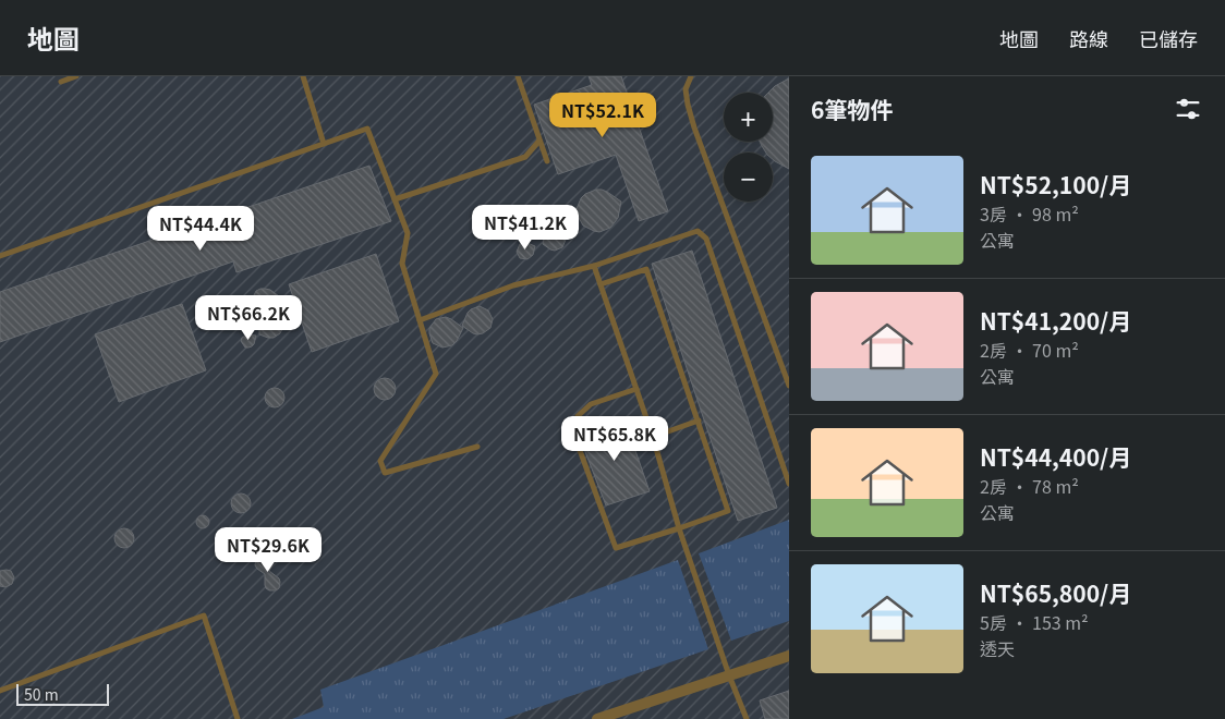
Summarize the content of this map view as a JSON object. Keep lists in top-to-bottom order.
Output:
{
  "scale_bar": "50 m",
  "page": {
    "header": "地圖",
    "nav": ["地圖", "路線", "已儲存"],
    "heading": "6筆物件",
    "map_buttons": ["+", "−"],
    "price": [
      "NT$52.1K",
      "NT$41.2K",
      "NT$44.4K",
      "NT$66.2K",
      "NT$65.8K",
      "NT$29.6K"
    ],
    "list": [
      {
        "name": "NT$52,100/月",
        "note": "3房 · 98 m² · 公寓"
      },
      {
        "name": "NT$41,200/月",
        "note": "2房 · 70 m² · 公寓"
      },
      {
        "name": "NT$44,400/月",
        "note": "2房 · 78 m² · 公寓"
      },
      {
        "name": "NT$65,800/月",
        "note": "5房 · 153 m² · 透天"
      }
    ],
    "scale": "50 m"
  }
}
